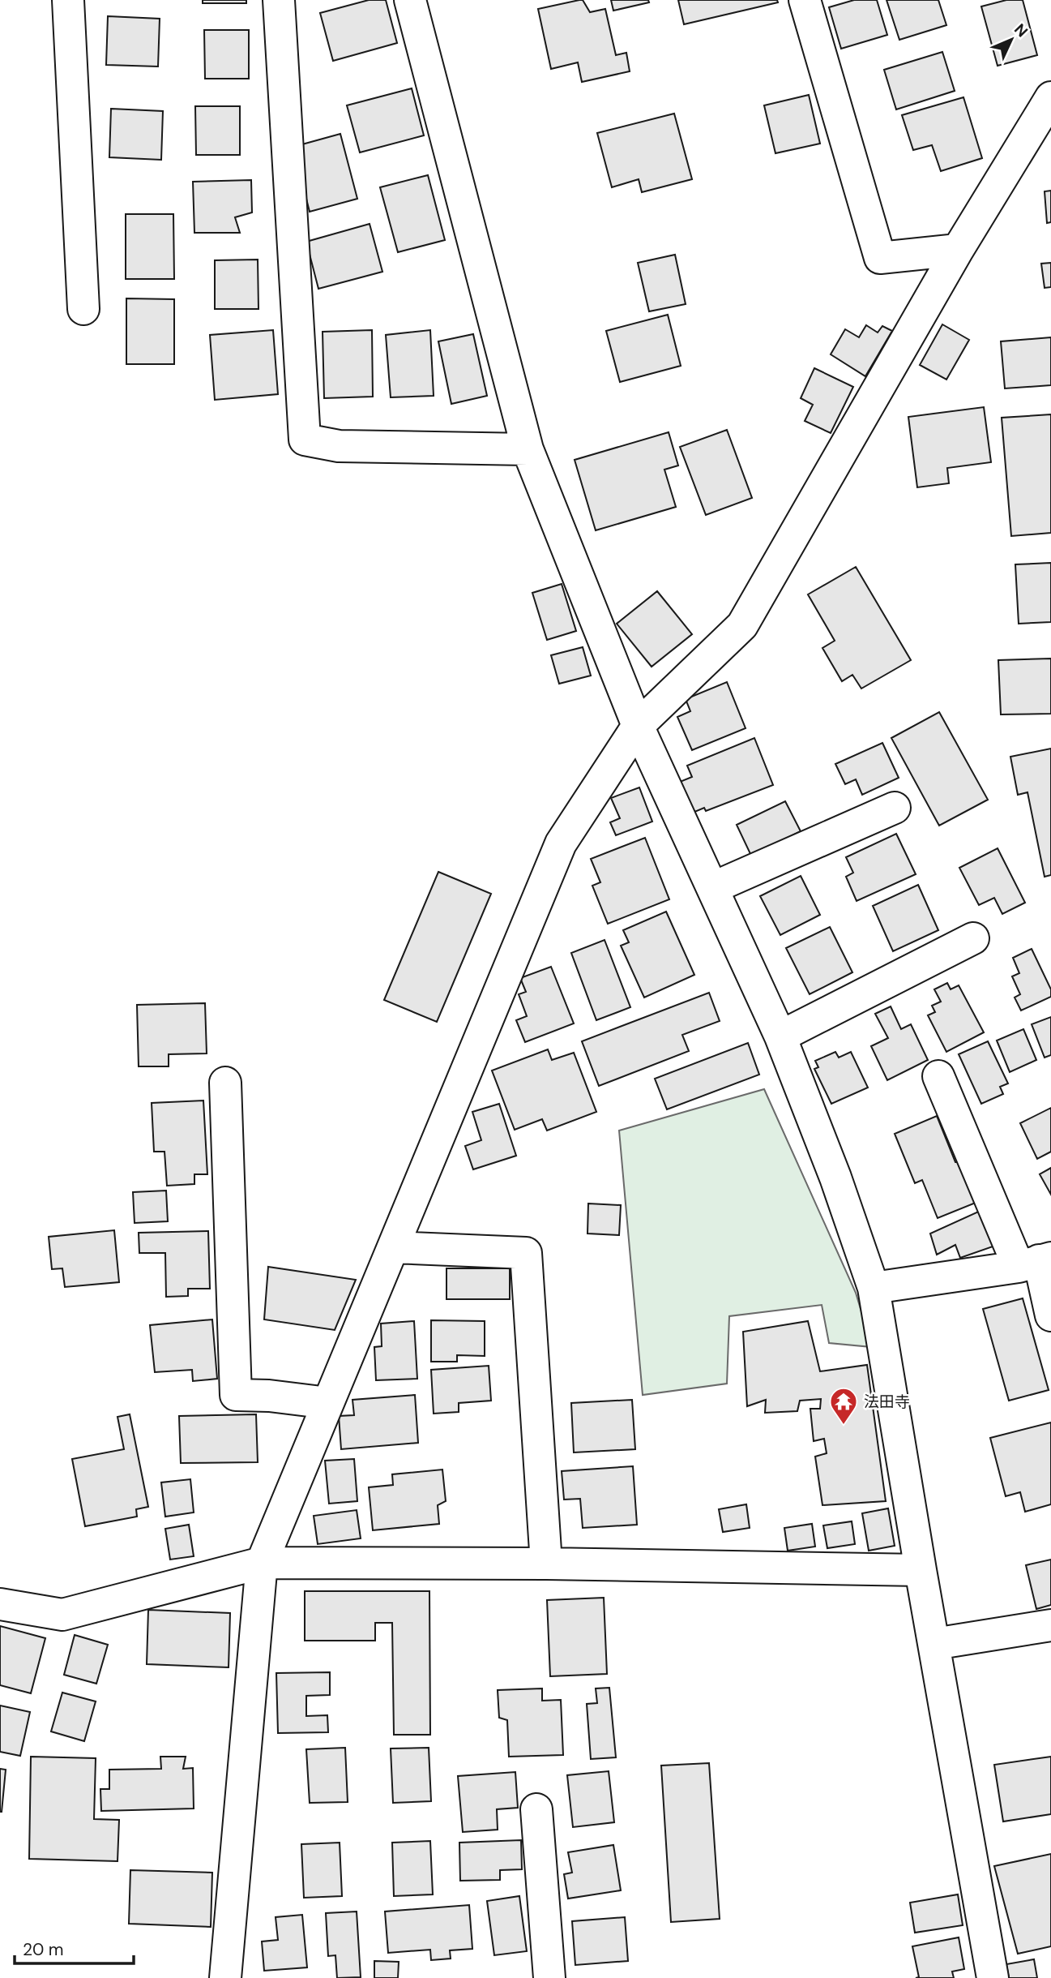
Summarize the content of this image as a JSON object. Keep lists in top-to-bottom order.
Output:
{
  "places": {
    "temple": ["法田寺"]
  },
  "scale_bar": "20 m",
  "north": "top right"
}
